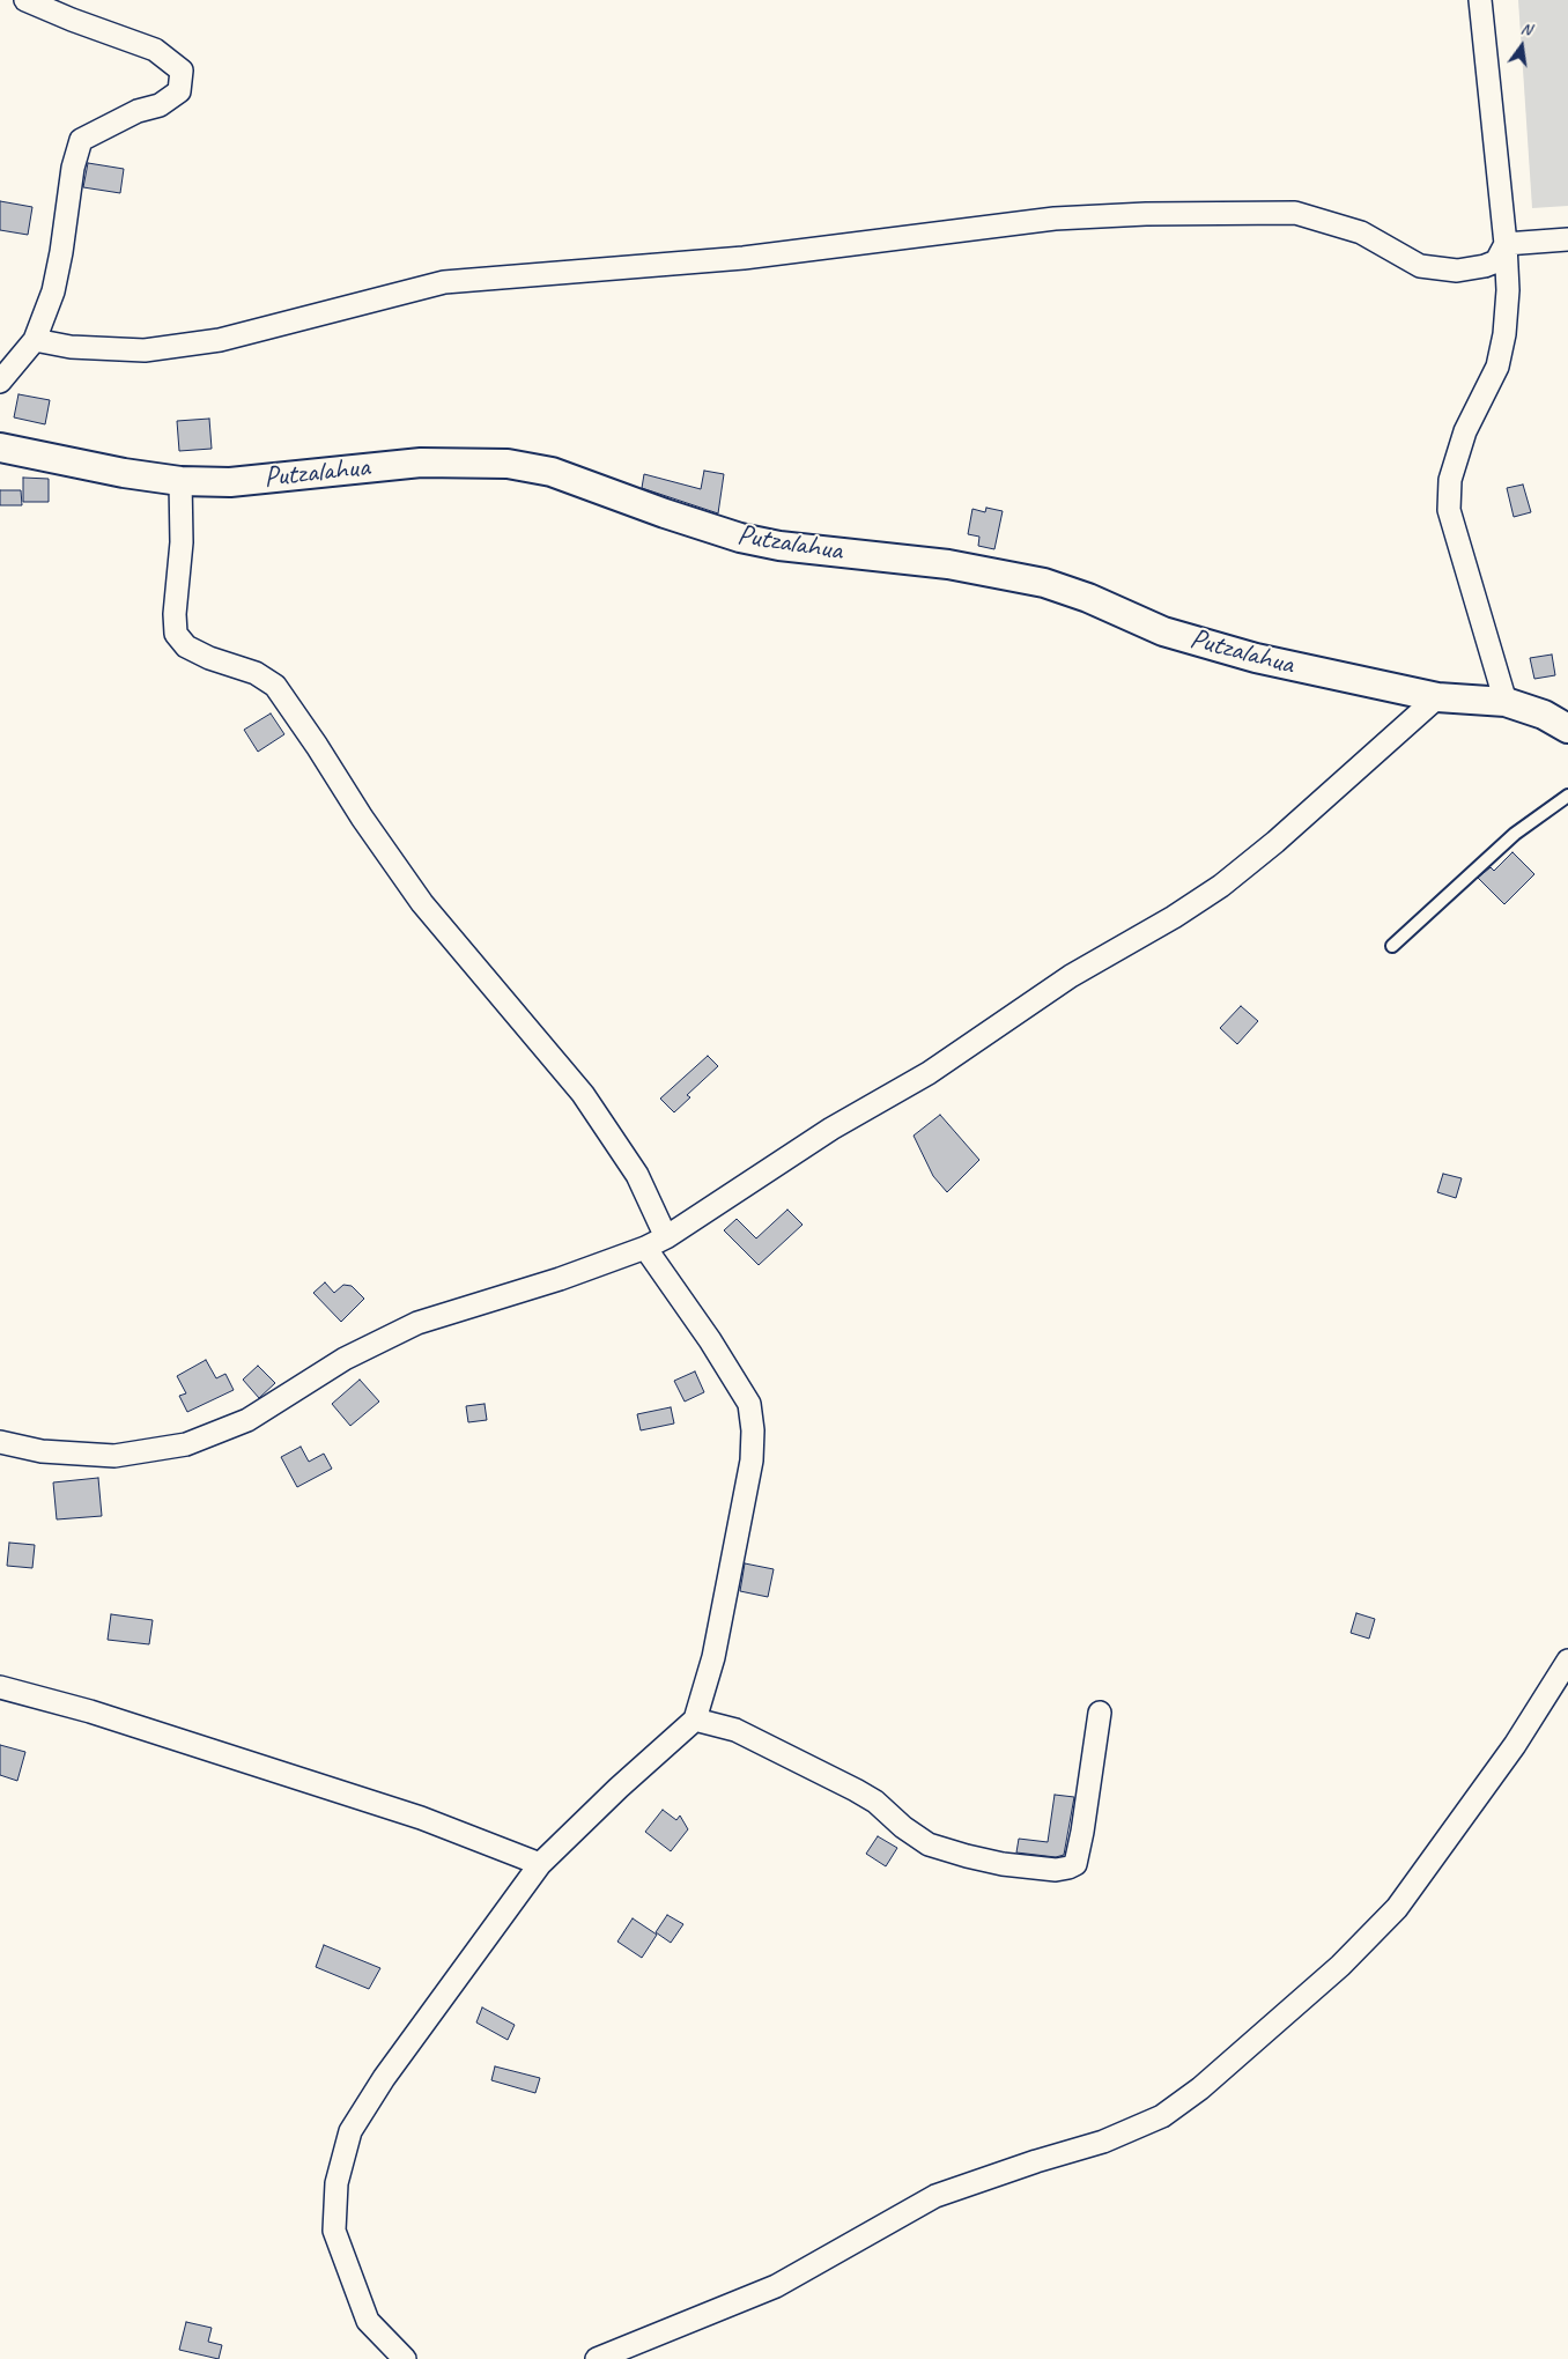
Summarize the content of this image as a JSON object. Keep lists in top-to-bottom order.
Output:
{
  "streets": {
    "street": ["Putzalahua"]
  },
  "north": "top"
}
